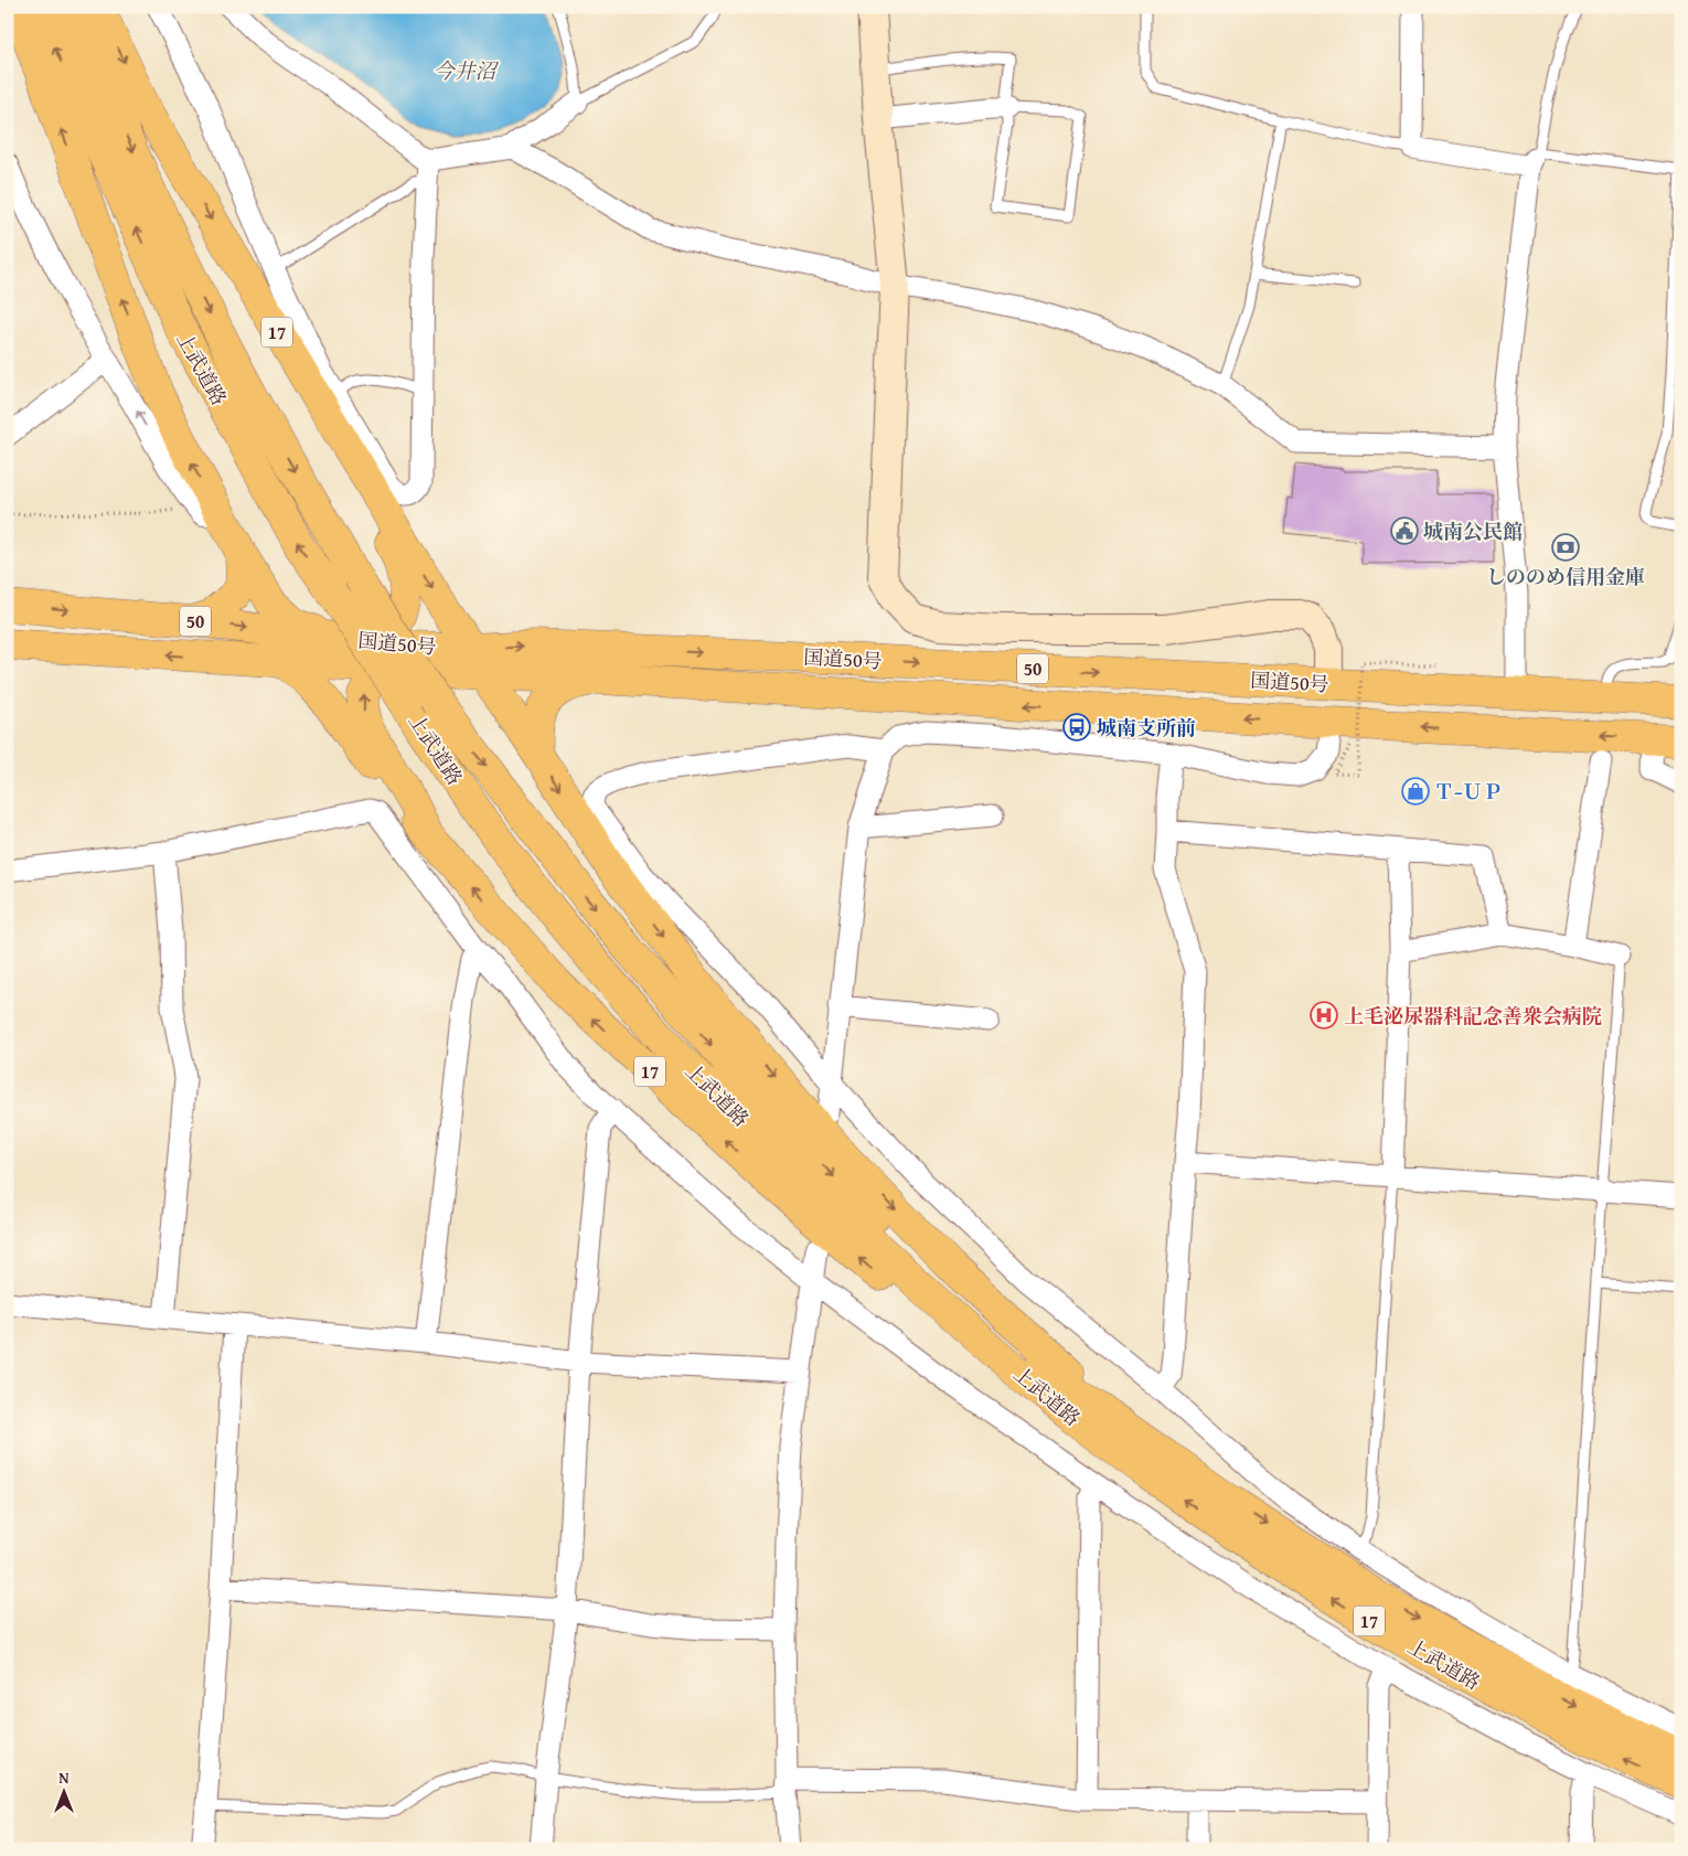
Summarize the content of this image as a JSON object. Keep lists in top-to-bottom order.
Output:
{
  "streets": {
    "highway": [
      "17",
      "上武道路",
      "50",
      "国道50号"
    ]
  },
  "crossings": [
    ["17", "上武道路"],
    ["17", "国道50号"]
  ],
  "water": ["今井沼"],
  "places": {
    "public building": ["城南公民館"],
    "bank": ["しののめ信用金庫"],
    "bus stop": ["城南支所前"],
    "shop": ["Ｔ−ＵＰ"],
    "hospital": ["上毛泌尿器科記念善衆会病院"]
  },
  "north": "top"
}
